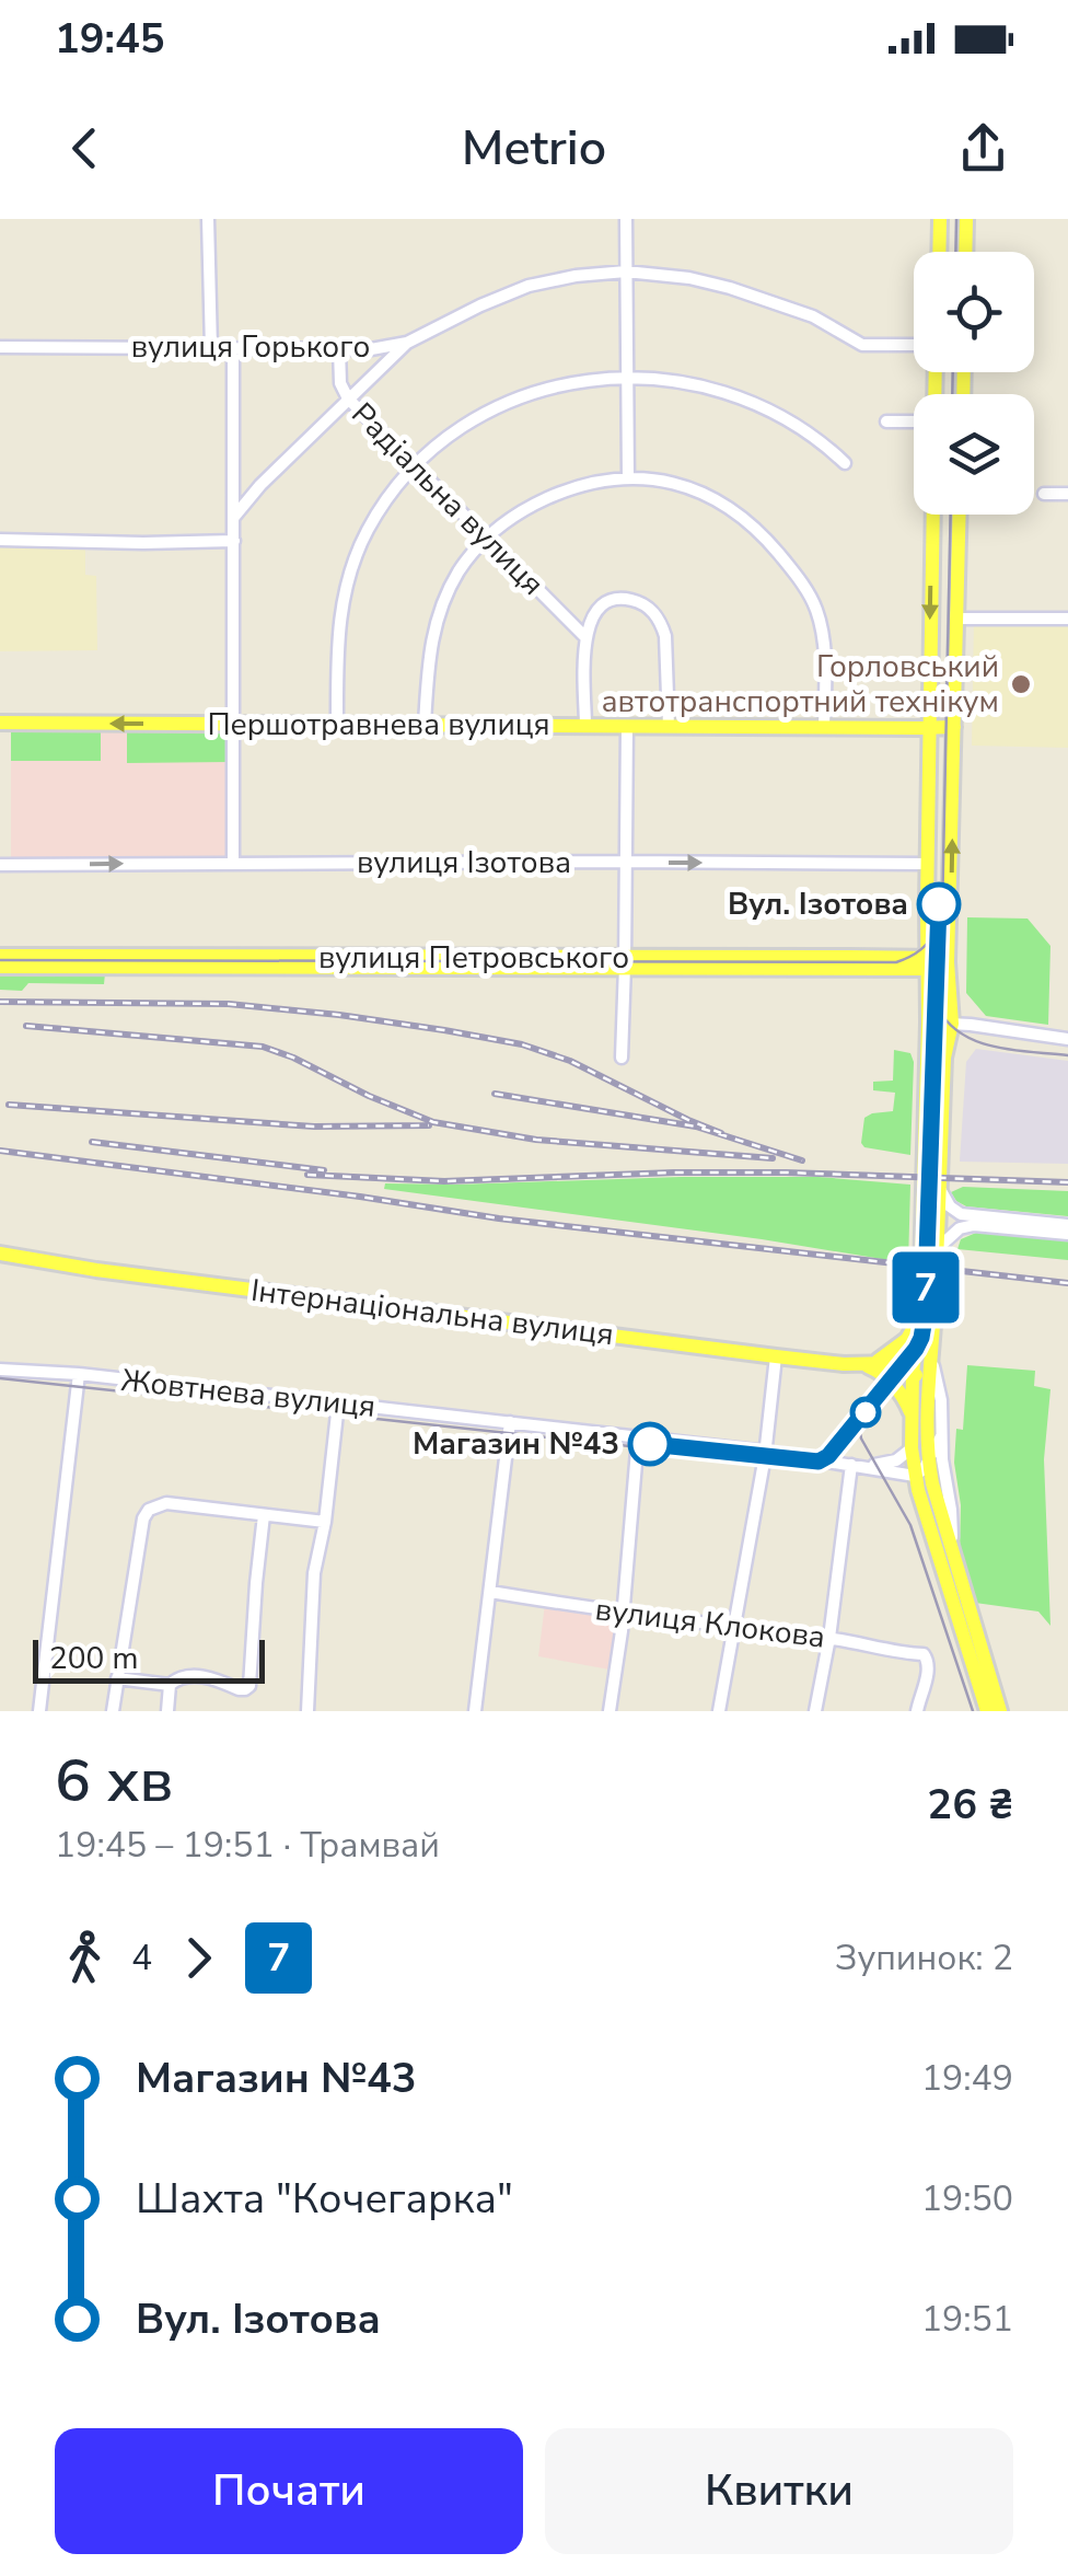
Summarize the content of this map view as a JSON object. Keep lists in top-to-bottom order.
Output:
{
  "streets": {
    "main road": ["Першотравнева вулиця", "вулиця Петровського", "Інтернаціональна вулиця"],
    "street": [
      "вулиця Горького",
      "Радіальна вулиця",
      "вулиця Ізотова",
      "Жовтнева вулиця",
      "вулиця Клокова"
    ]
  },
  "crossings": [
    ["вулиця Горького", "Радіальна вулиця"]
  ],
  "one_way": ["вулиця Ізотова"],
  "places": ["Горловський автотранспортний технікум", "Вул. Ізотова", "Магазин №43"],
  "lines": ["tram line 7"],
  "scale_bar": "200 m",
  "page": {
    "status": "19:45",
    "header": "Metrio",
    "on_map": "7",
    "scale": "200 m",
    "heading": ["6 хв", "19:45 – 19:51 · Трамвай", "26 ₴"],
    "legs": ["4", "7", "Зупинок: 2"],
    "list": [
      {
        "name": "Магазин №43",
        "value": "19:49"
      },
      {
        "name": "Шахта \"Кочегарка\"",
        "value": "19:50"
      },
      {
        "name": "Вул. Ізотова",
        "value": "19:51"
      }
    ],
    "buttons": ["Почати", "Квитки"]
  }
}
